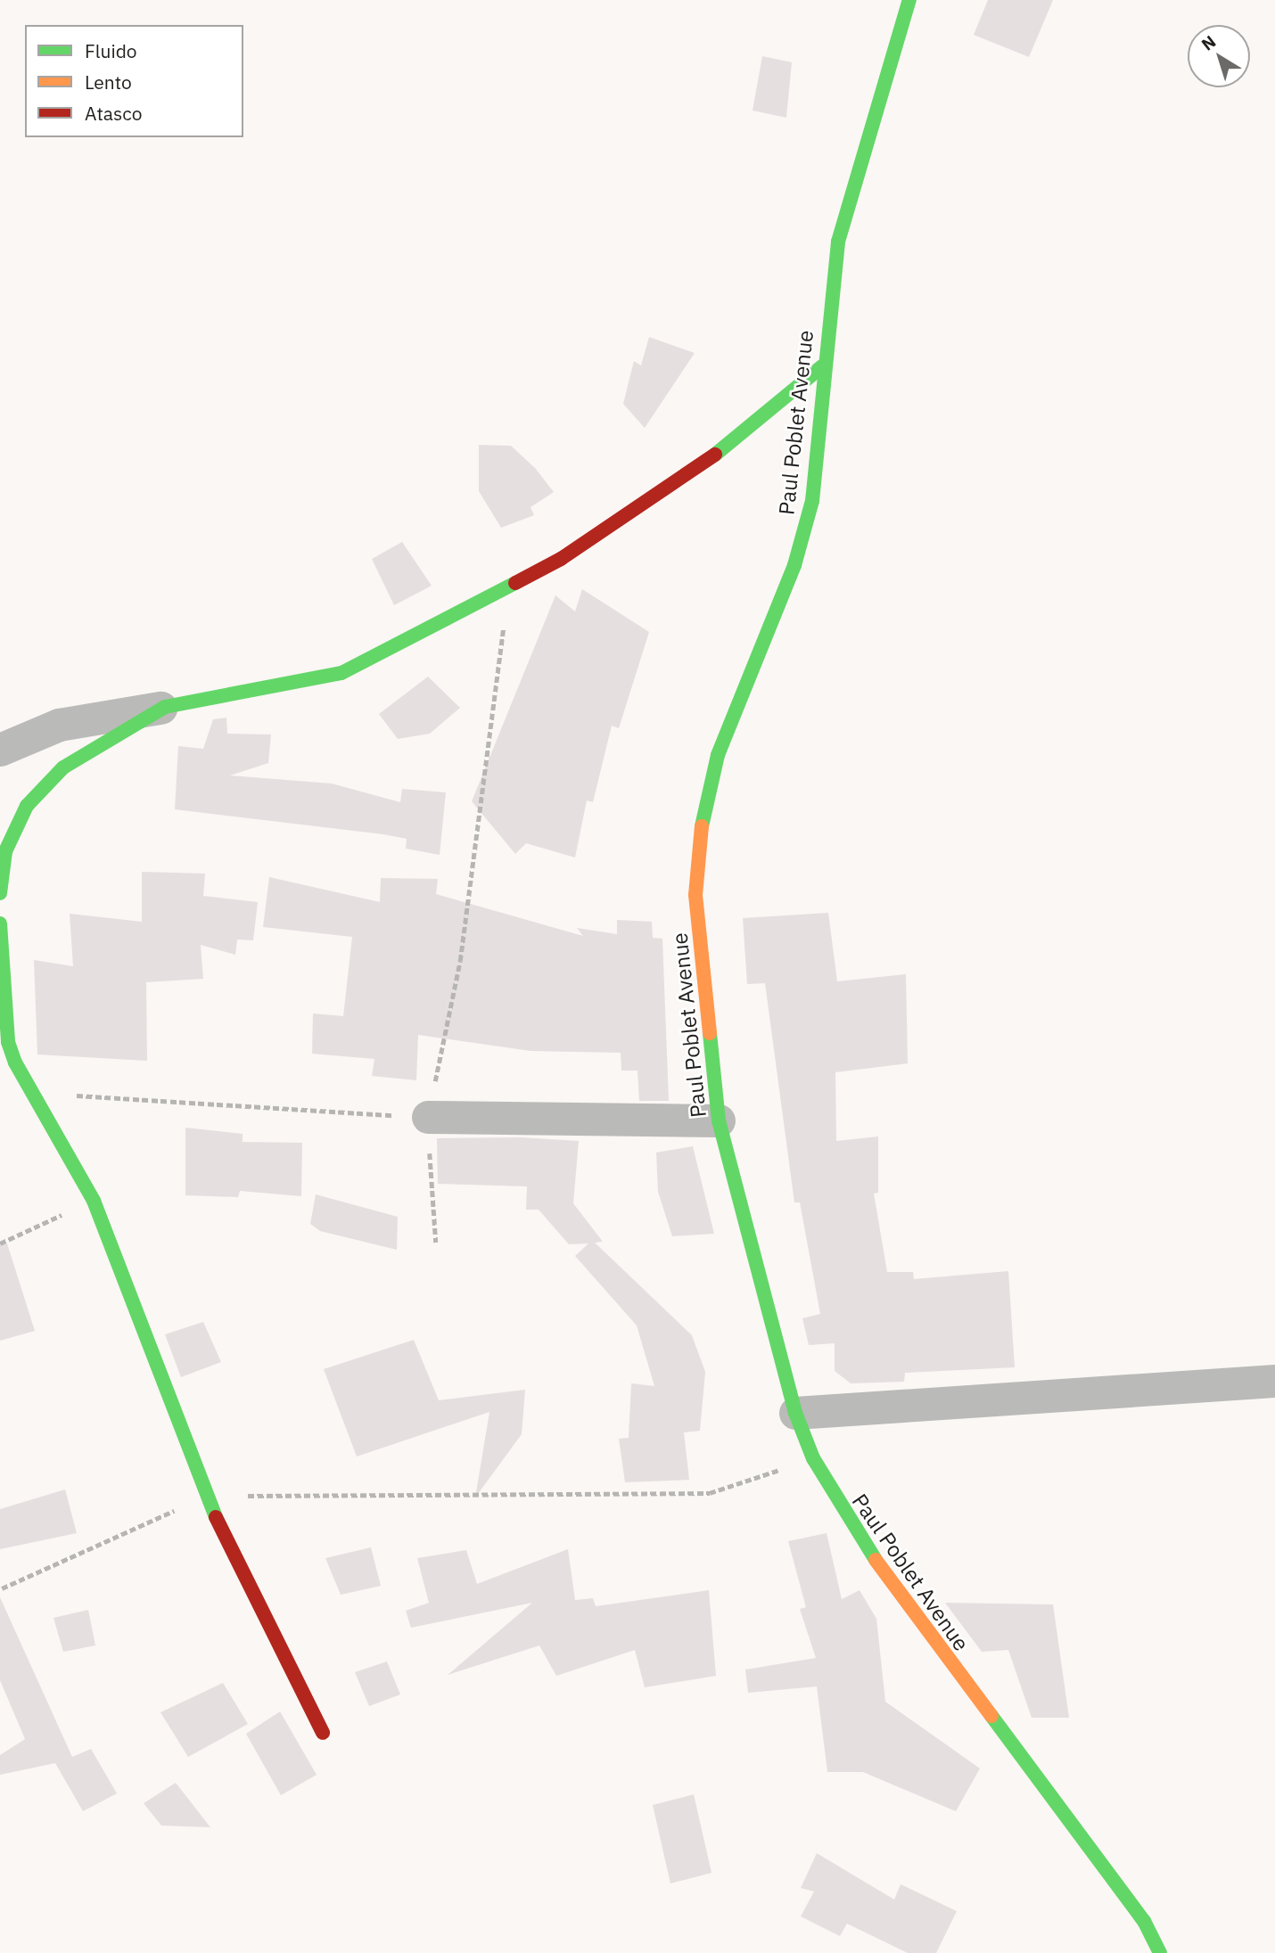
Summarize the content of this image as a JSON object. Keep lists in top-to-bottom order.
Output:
{
  "streets": {
    "main road": ["Paul Poblet Avenue"]
  },
  "legend": ["Fluido", "Lento", "Atasco"],
  "north": "top left"
}
